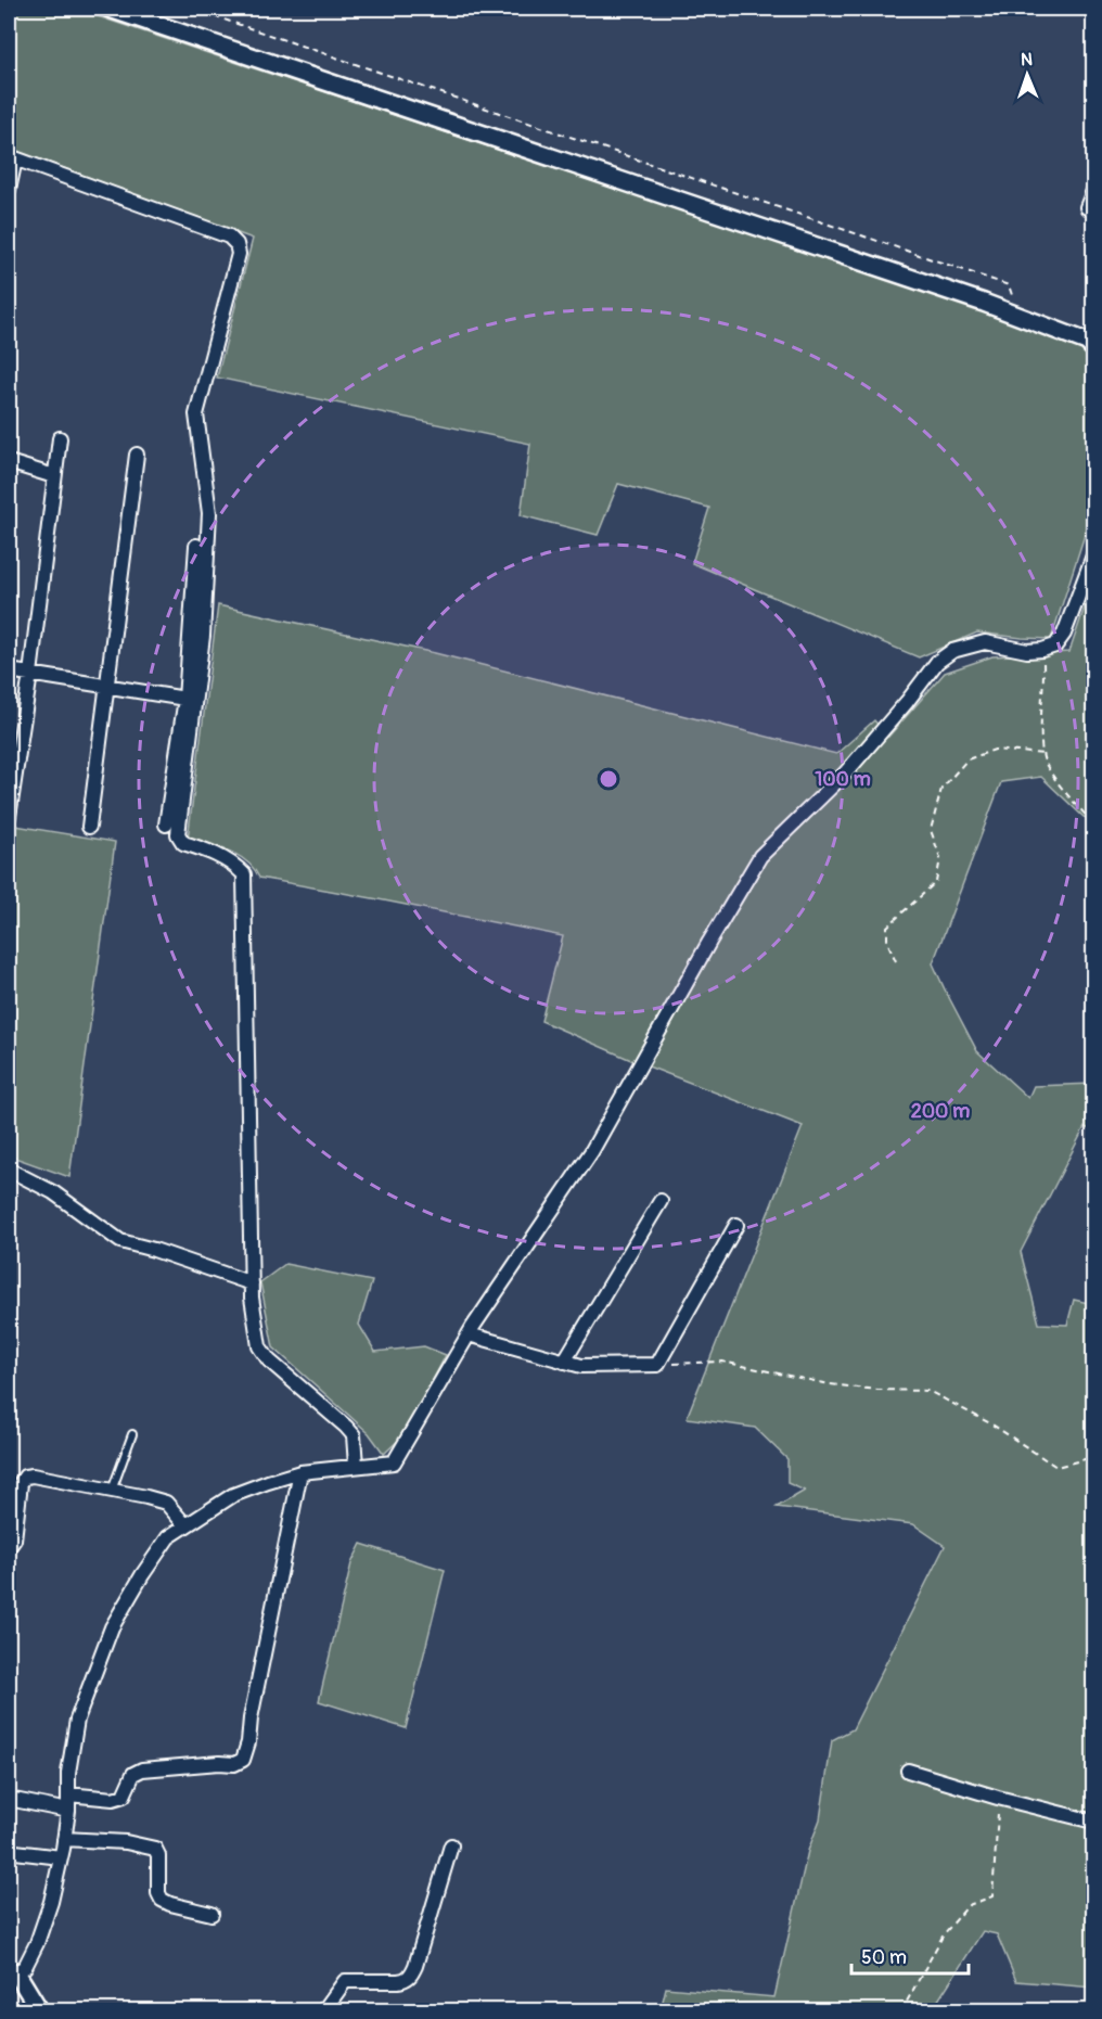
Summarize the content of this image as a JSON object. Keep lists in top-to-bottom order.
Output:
{
  "scale_bar": "50 m",
  "north": "top",
  "rings": ["100 m", "200 m"]
}
